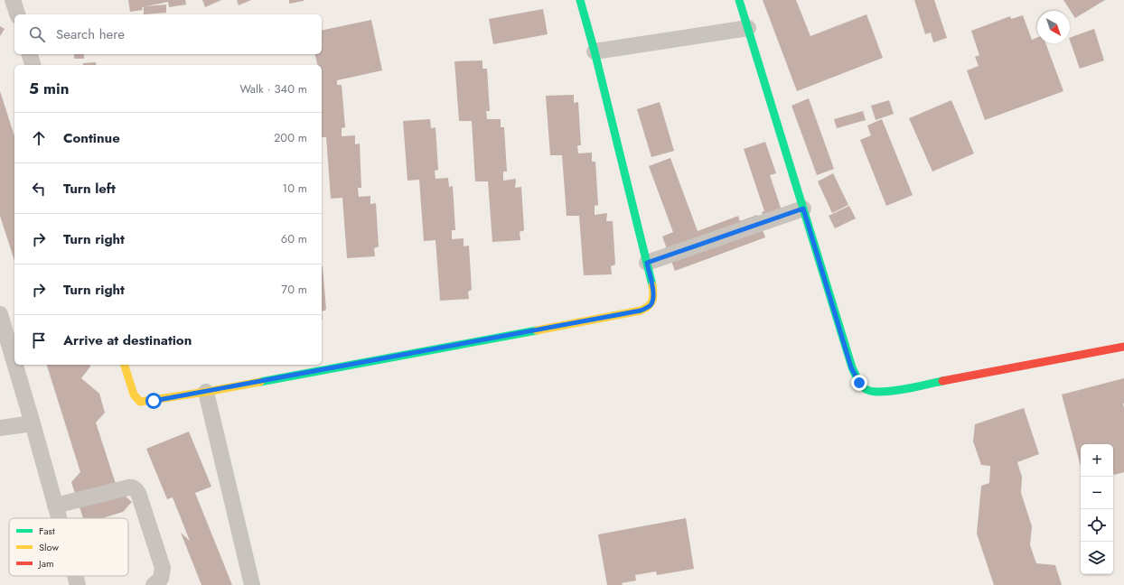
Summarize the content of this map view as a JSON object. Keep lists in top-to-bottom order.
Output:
{
  "legend": ["Fast", "Slow", "Jam"],
  "north": "bottom right",
  "page": {
    "search": "Search here",
    "heading": ["5 min", "Walk · 340 m"],
    "list": [
      ["Continue", "200 m"],
      ["Turn left", "10 m"],
      ["Turn right", "60 m"],
      ["Turn right", "70 m"],
      "Arrive at destination"
    ],
    "map_buttons": ["+", "−"]
  }
}
